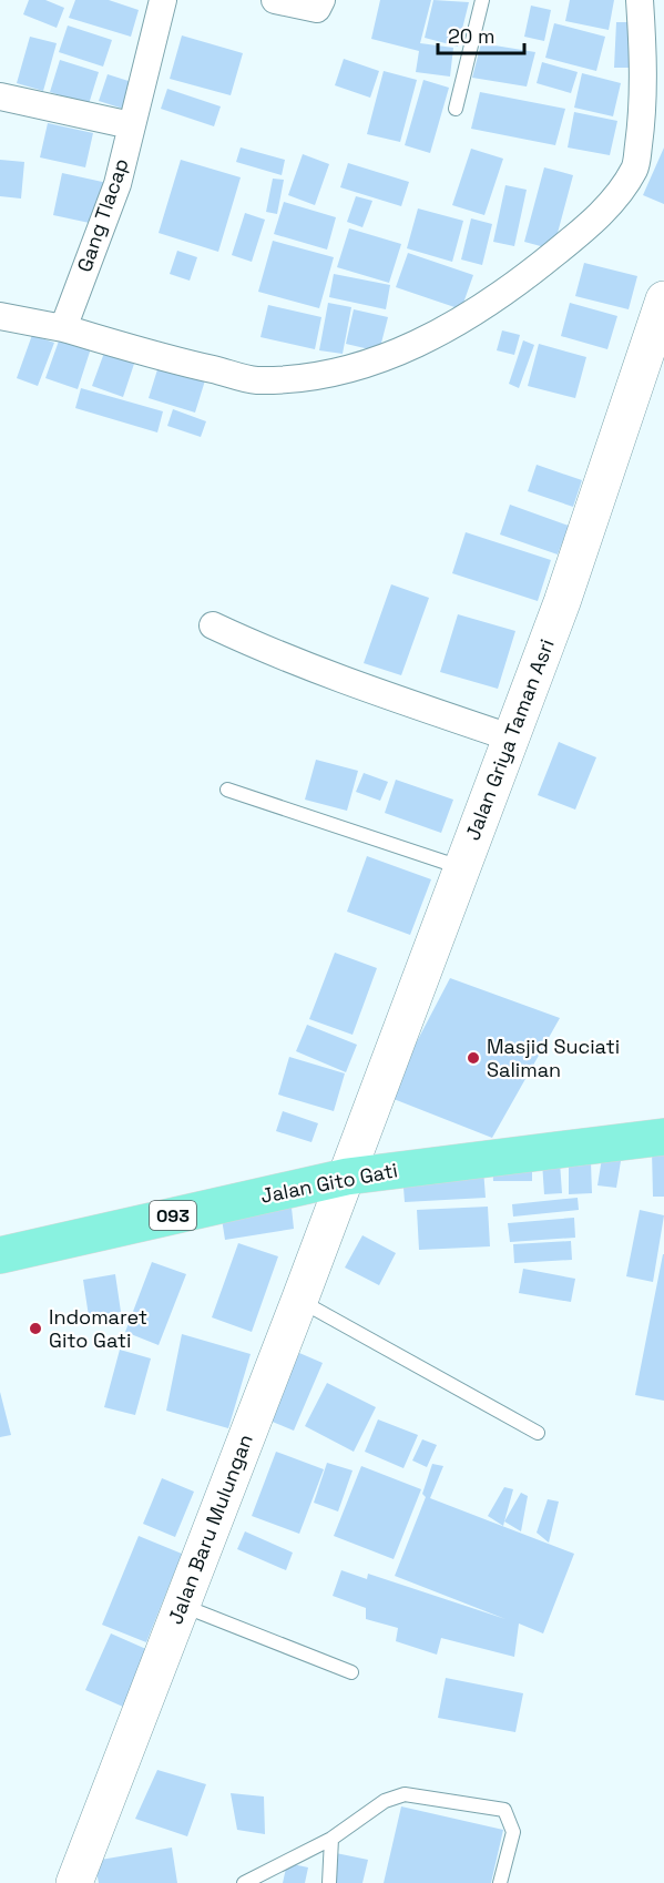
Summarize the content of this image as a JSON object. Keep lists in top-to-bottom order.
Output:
{
  "streets": {
    "main road": ["Jalan Gito Gati", "093"],
    "street": ["Gang Tlacap", "Jalan Griya Taman Asri", "Jalan Baru Mulungan"]
  },
  "crossings": [
    ["Jalan Griya Taman Asri", "Jalan Gito Gati"],
    ["Jalan Griya Taman Asri", "Jalan Baru Mulungan"],
    ["Jalan Gito Gati", "Jalan Baru Mulungan"]
  ],
  "places": ["Masjid Suciati Saliman", "Indomaret Gito Gati"],
  "scale_bar": "20 m"
}
